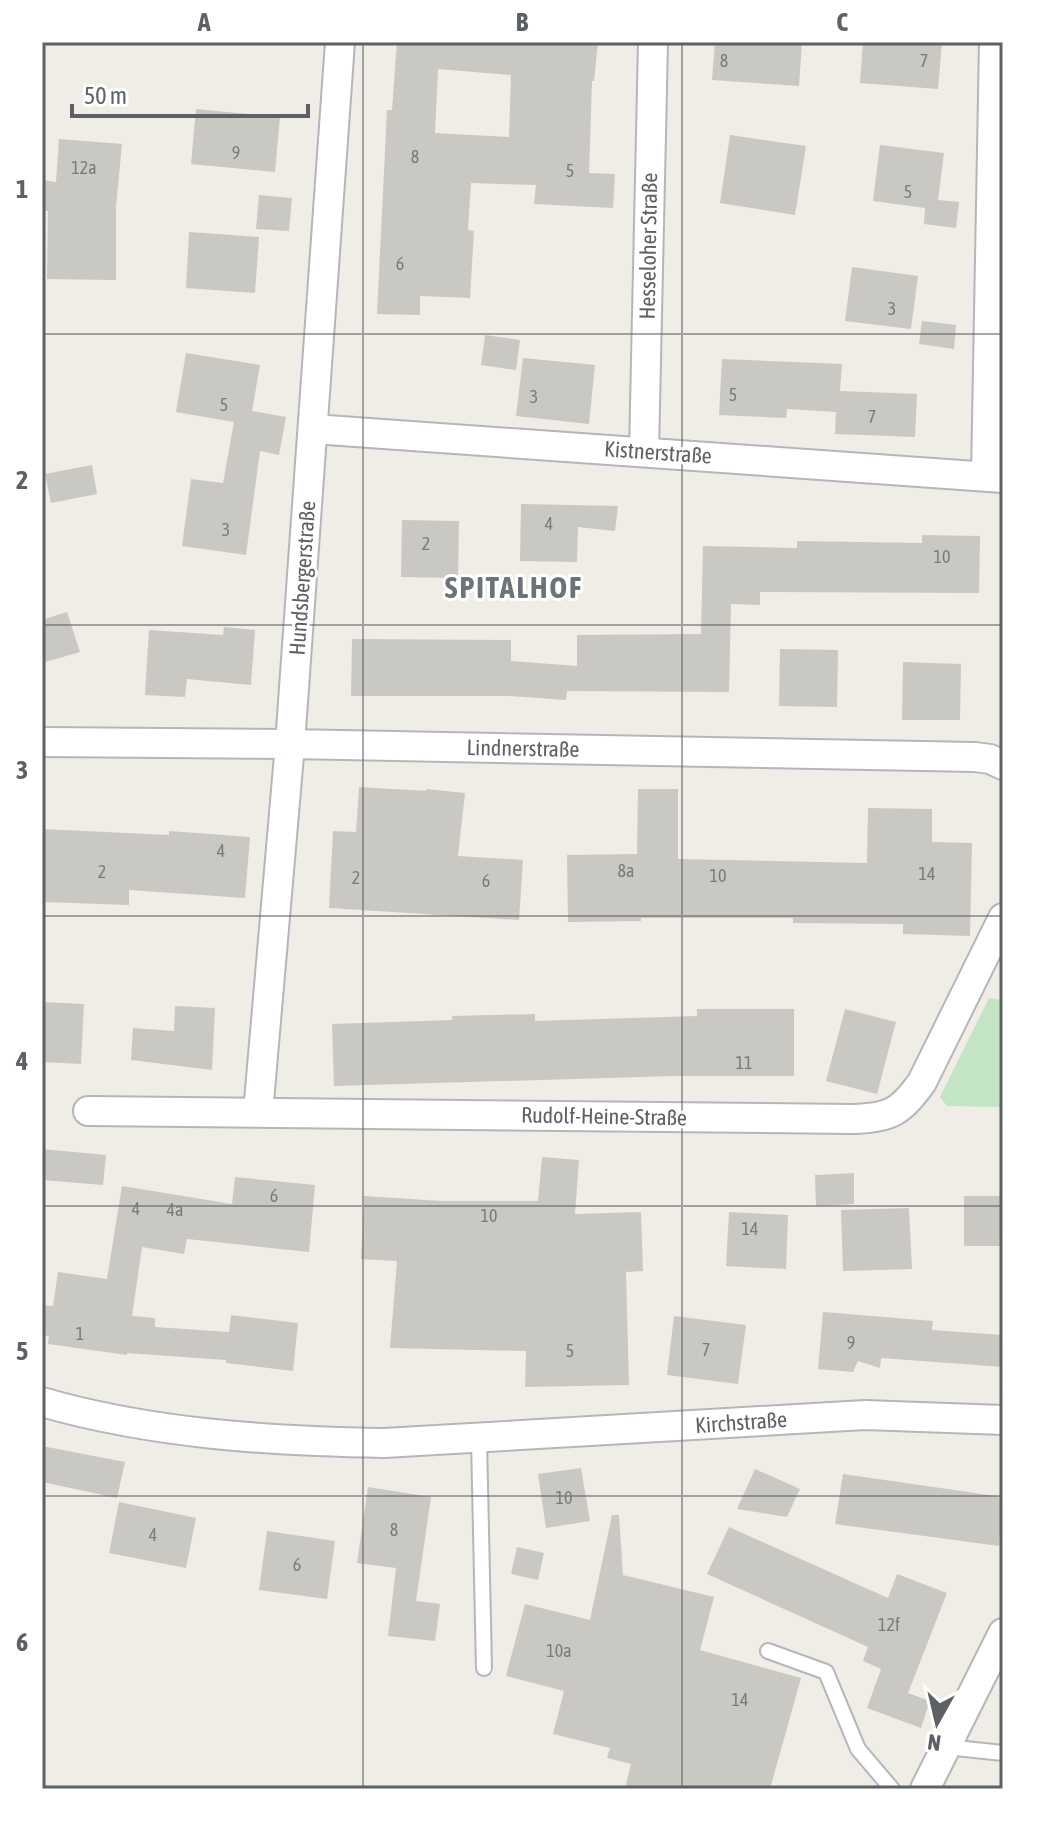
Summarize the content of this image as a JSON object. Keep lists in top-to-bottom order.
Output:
{
  "streets": {
    "street": [
      "Hesseloher Straße",
      "Kistnerstraße",
      "Hundsbergerstraße",
      "Lindnerstraße",
      "Rudolf-Heine-Straße",
      "Kirchstraße"
    ]
  },
  "crossings": [
    ["Hesseloher Straße", "Kistnerstraße"],
    ["Kistnerstraße", "Hundsbergerstraße"],
    ["Hundsbergerstraße", "Lindnerstraße"],
    ["Hundsbergerstraße", "Rudolf-Heine-Straße"]
  ],
  "districts": ["SPITALHOF"],
  "house_numbers": [
    "8",
    "7",
    "9",
    "8",
    "12a",
    "5",
    "5",
    "6",
    "3",
    "5",
    "3",
    "5",
    "7",
    "4",
    "3",
    "2",
    "10",
    "4",
    "8a",
    "2",
    "14",
    "10",
    "2",
    "6",
    "11",
    "6",
    "4",
    "4a",
    "10",
    "14",
    "1",
    "9",
    "7",
    "5",
    "10",
    "8",
    "4",
    "6",
    "12f",
    "10a",
    "14"
  ],
  "scale_bar": "50 m",
  "north": "bottom",
  "grid": {
    "columns": ["A", "B", "C"],
    "rows": [
      "1",
      "2",
      "3",
      "4",
      "5",
      "6"
    ]
  }
}
